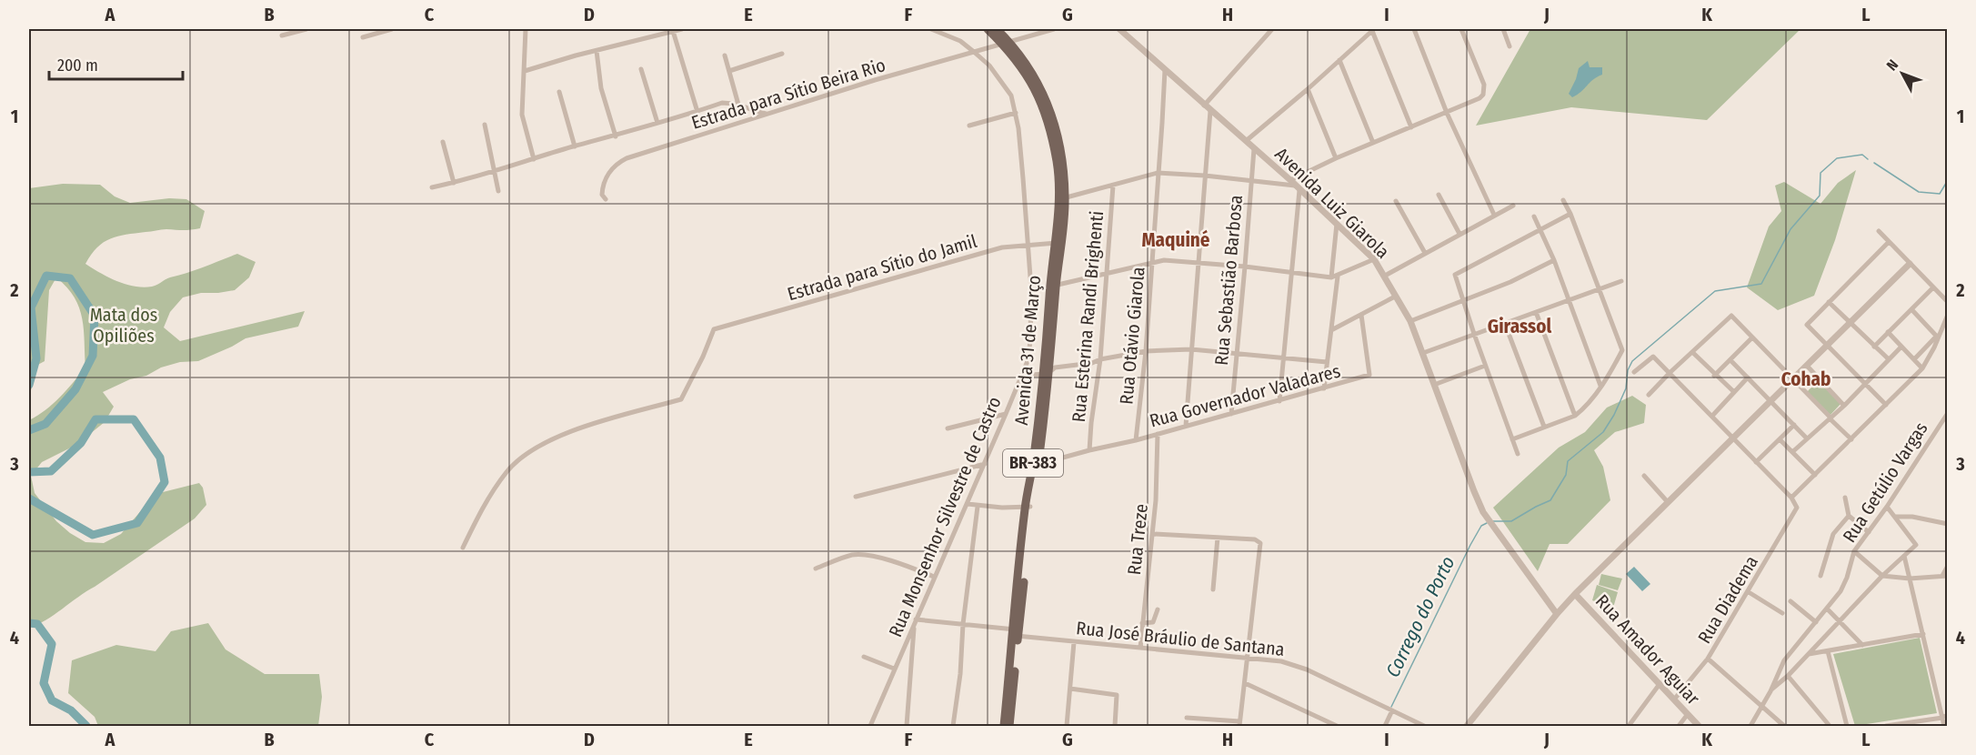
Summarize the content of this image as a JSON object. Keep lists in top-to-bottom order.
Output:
{
  "streets": {
    "main road": ["Avenida 31 de Março", "BR-383"],
    "street": [
      "Estrada para Sítio Beira Rio",
      "Avenida Luiz Giarola",
      "Estrada para Sítio do Jamil",
      "Rua Sebastião Barbosa",
      "Rua Esterina Randi Brighenti",
      "Rua Otávio Giarola",
      "Rua Governador Valadares",
      "Rua Getúlio Vargas",
      "Rua Monsenhor Silvestre de Castro",
      "Rua Treze",
      "Rua Diadema",
      "Rua José Bráulio de Santana",
      "Rua Amador Aguiar"
    ]
  },
  "crossings": [
    ["Estrada para Sítio Beira Rio", "Avenida 31 de Março"],
    ["Estrada para Sítio Beira Rio", "Rua Monsenhor Silvestre de Castro"],
    ["Avenida Luiz Giarola", "Rua Sebastião Barbosa"],
    ["Avenida Luiz Giarola", "Rua Otávio Giarola"],
    ["Estrada para Sítio do Jamil", "Avenida 31 de Março"],
    ["Estrada para Sítio do Jamil", "Rua Monsenhor Silvestre de Castro"],
    ["Rua Sebastião Barbosa", "Rua Governador Valadares"],
    ["Rua Esterina Randi Brighenti", "Rua Governador Valadares"],
    ["Rua Otávio Giarola", "Rua Governador Valadares"],
    ["Avenida 31 de Março", "Rua Governador Valadares"],
    ["Avenida 31 de Março", "Rua José Bráulio de Santana"],
    ["Rua Governador Valadares", "Rua Treze"],
    ["Rua Monsenhor Silvestre de Castro", "Rua José Bráulio de Santana"],
    ["Rua Treze", "Rua José Bráulio de Santana"],
    ["Rua Diadema", "Rua Amador Aguiar"]
  ],
  "districts": ["Maquiné", "Girassol", "Cohab"],
  "water": ["Corrego do Porto"],
  "parks": ["Mata dos Opiliões"],
  "scale_bar": "200 m",
  "north": "top left",
  "grid": {
    "columns": [
      "A",
      "B",
      "C",
      "D",
      "E",
      "F",
      "G",
      "H",
      "I",
      "J",
      "K",
      "L"
    ],
    "rows": [
      "1",
      "2",
      "3",
      "4"
    ]
  }
}
